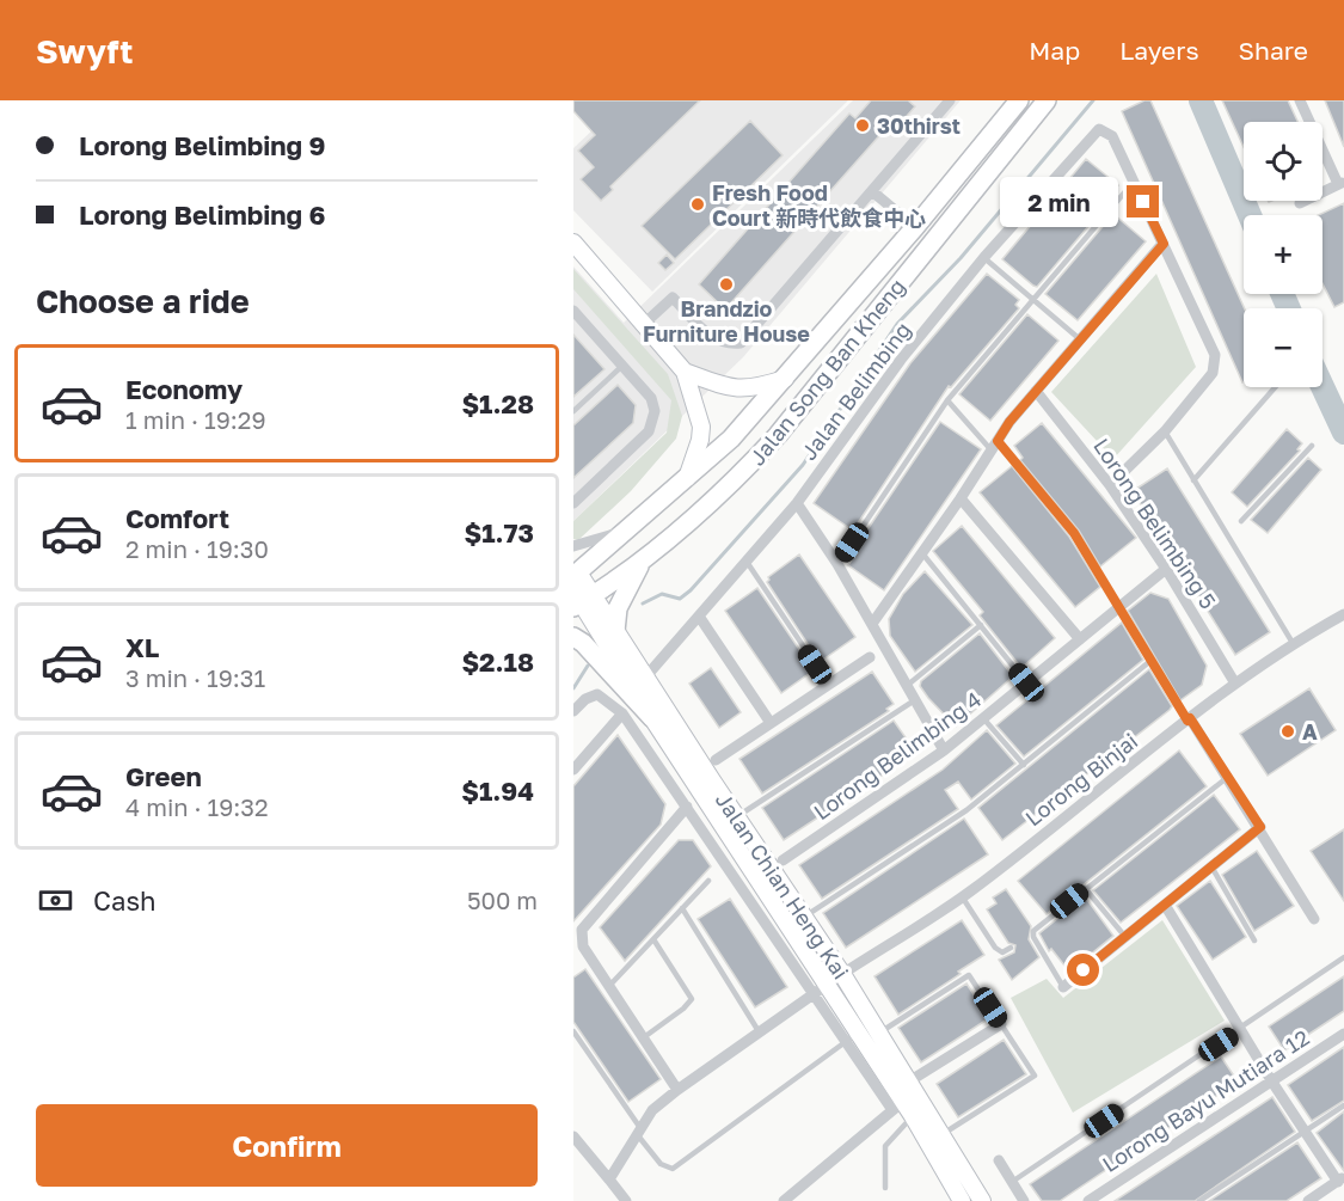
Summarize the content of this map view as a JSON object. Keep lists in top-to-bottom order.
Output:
{
  "streets": {
    "main road": ["Jalan Song Ban Kheng", "Jalan Chian Heng Kai"],
    "street": [
      "Jalan Belimbing",
      "Lorong Belimbing 5",
      "Lorong Belimbing 4",
      "Lorong Binjai",
      "Lorong Bayu Mutiara 12"
    ]
  },
  "crossings": [
    ["Jalan Song Ban Kheng", "Jalan Chian Heng Kai"],
    ["Jalan Belimbing", "Jalan Chian Heng Kai"],
    ["Lorong Belimbing 5", "Lorong Belimbing 4"],
    ["Lorong Belimbing 5", "Lorong Binjai"],
    ["Lorong Binjai", "Jalan Chian Heng Kai"]
  ],
  "places": [
    "30thirst",
    "Fresh Food Court 新時代飲食中心",
    "Brandzio Furniture House",
    "A"
  ],
  "page": {
    "header": "Swyft",
    "nav": ["Map", "Layers", "Share"],
    "banner": ["Lorong Belimbing 9", "Lorong Belimbing 6"],
    "map_buttons": ["+", "−"],
    "bubble": "2 min",
    "heading": "Choose a ride",
    "list": [
      {
        "name": "Economy",
        "note": "1 min · 19:29",
        "value": "$1.28"
      },
      {
        "name": "Comfort",
        "note": "2 min · 19:30",
        "value": "$1.73"
      },
      {
        "name": "XL",
        "note": "3 min · 19:31",
        "value": "$2.18"
      },
      {
        "name": "Green",
        "note": "4 min · 19:32",
        "value": "$1.94"
      }
    ],
    "pay": ["Cash", "500 m"],
    "buttons": "Confirm"
  }
}
